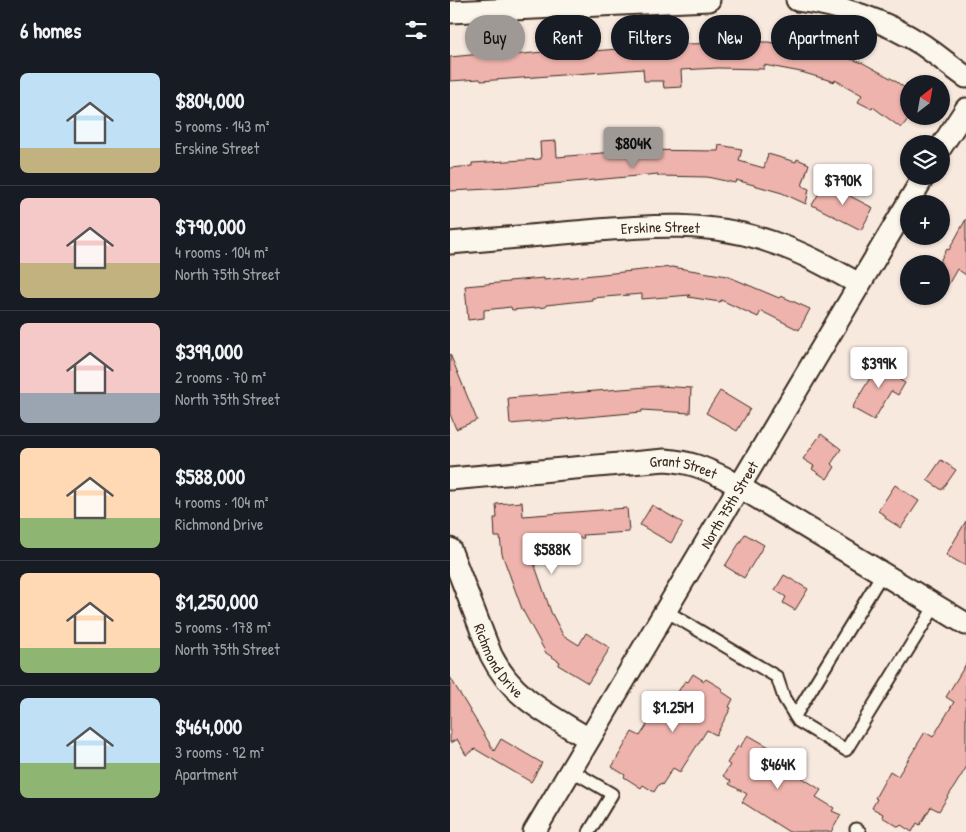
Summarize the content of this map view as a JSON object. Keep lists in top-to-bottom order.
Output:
{
  "streets": {
    "street": [
      "Erskine Street",
      "Grant Street",
      "North 75th Street",
      "Richmond Drive"
    ]
  },
  "crossings": [
    ["Erskine Street", "North 75th Street"],
    ["Grant Street", "North 75th Street"],
    ["North 75th Street", "Richmond Drive"]
  ],
  "north": "top right",
  "page": {
    "heading": "6 homes",
    "chip": [
      "Buy",
      "Rent",
      "Filters",
      "New",
      "Apartment"
    ],
    "list": [
      {
        "name": "$804,000",
        "note": "5 rooms · 143 m² · Erskine Street"
      },
      {
        "name": "$790,000",
        "note": "4 rooms · 104 m² · North 75th Street"
      },
      {
        "name": "$399,000",
        "note": "2 rooms · 70 m² · North 75th Street"
      },
      {
        "name": "$588,000",
        "note": "4 rooms · 104 m² · Richmond Drive"
      },
      {
        "name": "$1,250,000",
        "note": "5 rooms · 178 m² · North 75th Street"
      },
      {
        "name": "$464,000",
        "note": "3 rooms · 92 m² · Apartment"
      }
    ],
    "map_buttons": ["+", "−"],
    "price": [
      "$804K",
      "$790K",
      "$399K",
      "$588K",
      "$1.25M",
      "$464K"
    ]
  }
}
